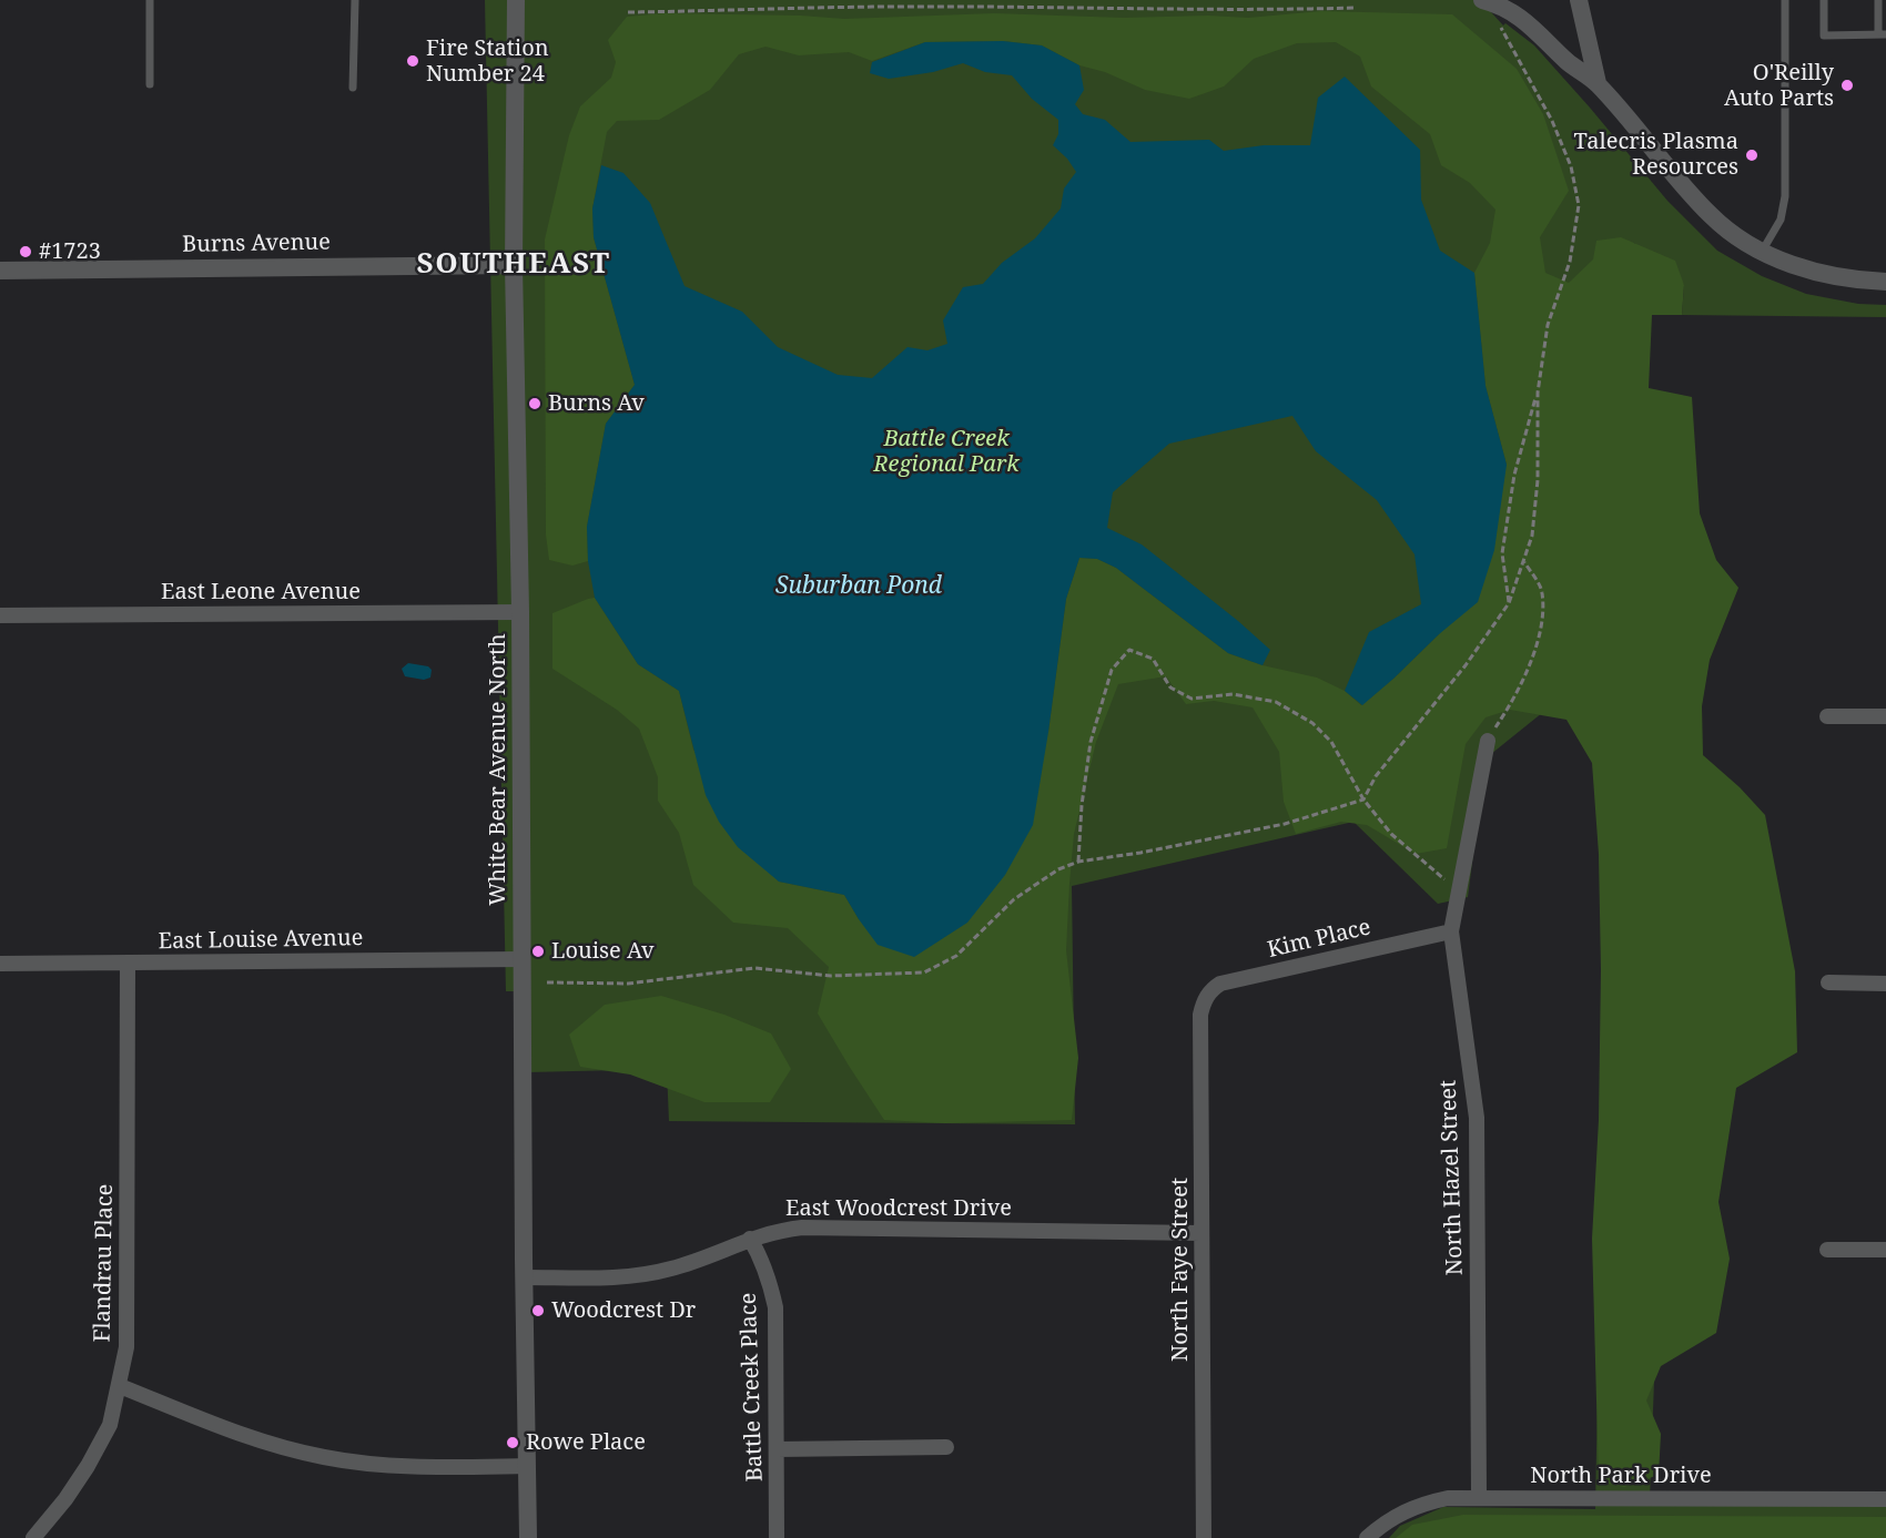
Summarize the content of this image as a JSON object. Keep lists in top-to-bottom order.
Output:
{
  "streets": {
    "street": [
      "Burns Avenue",
      "East Leone Avenue",
      "White Bear Avenue North",
      "Kim Place",
      "East Louise Avenue",
      "North Hazel Street",
      "East Woodcrest Drive",
      "Flandrau Place",
      "North Faye Street",
      "Battle Creek Place",
      "North Park Drive"
    ]
  },
  "crossings": [
    ["Burns Avenue", "White Bear Avenue North"],
    ["East Leone Avenue", "White Bear Avenue North"],
    ["White Bear Avenue North", "East Louise Avenue"],
    ["White Bear Avenue North", "East Woodcrest Drive"],
    ["Kim Place", "North Hazel Street"],
    ["Kim Place", "North Faye Street"],
    ["East Louise Avenue", "Flandrau Place"],
    ["North Hazel Street", "North Park Drive"],
    ["East Woodcrest Drive", "North Faye Street"],
    ["East Woodcrest Drive", "Battle Creek Place"]
  ],
  "districts": ["SOUTHEAST"],
  "water": ["Suburban Pond"],
  "parks": ["Battle Creek Regional Park"],
  "places": [
    "Fire Station Number 24",
    "O'Reilly Auto Parts",
    "Talecris Plasma Resources",
    "#1723",
    "Burns Av",
    "Louise Av",
    "Woodcrest Dr",
    "Rowe Place"
  ]
}
